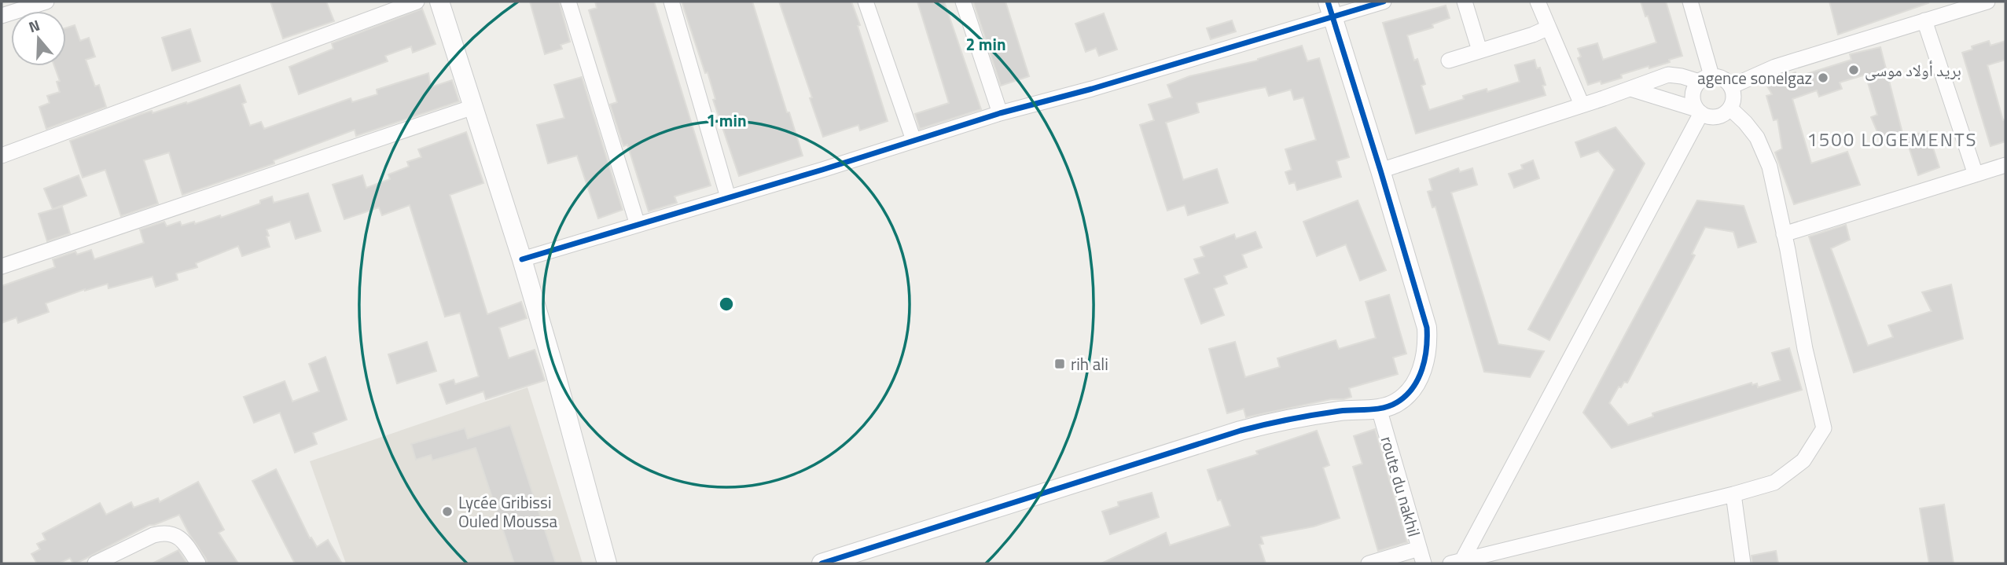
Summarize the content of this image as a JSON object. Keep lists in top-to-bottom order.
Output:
{
  "streets": {
    "street": ["route du nakhil"]
  },
  "districts": ["1500 LOGEMENTS"],
  "places": {
    "other": ["بريد أولاد موسى", "agence sonelgaz", "Lycée Gribissi Ouled Moussa"],
    "transit": ["rih ali"]
  },
  "north": "top",
  "rings": ["2 min", "1 min"]
}
